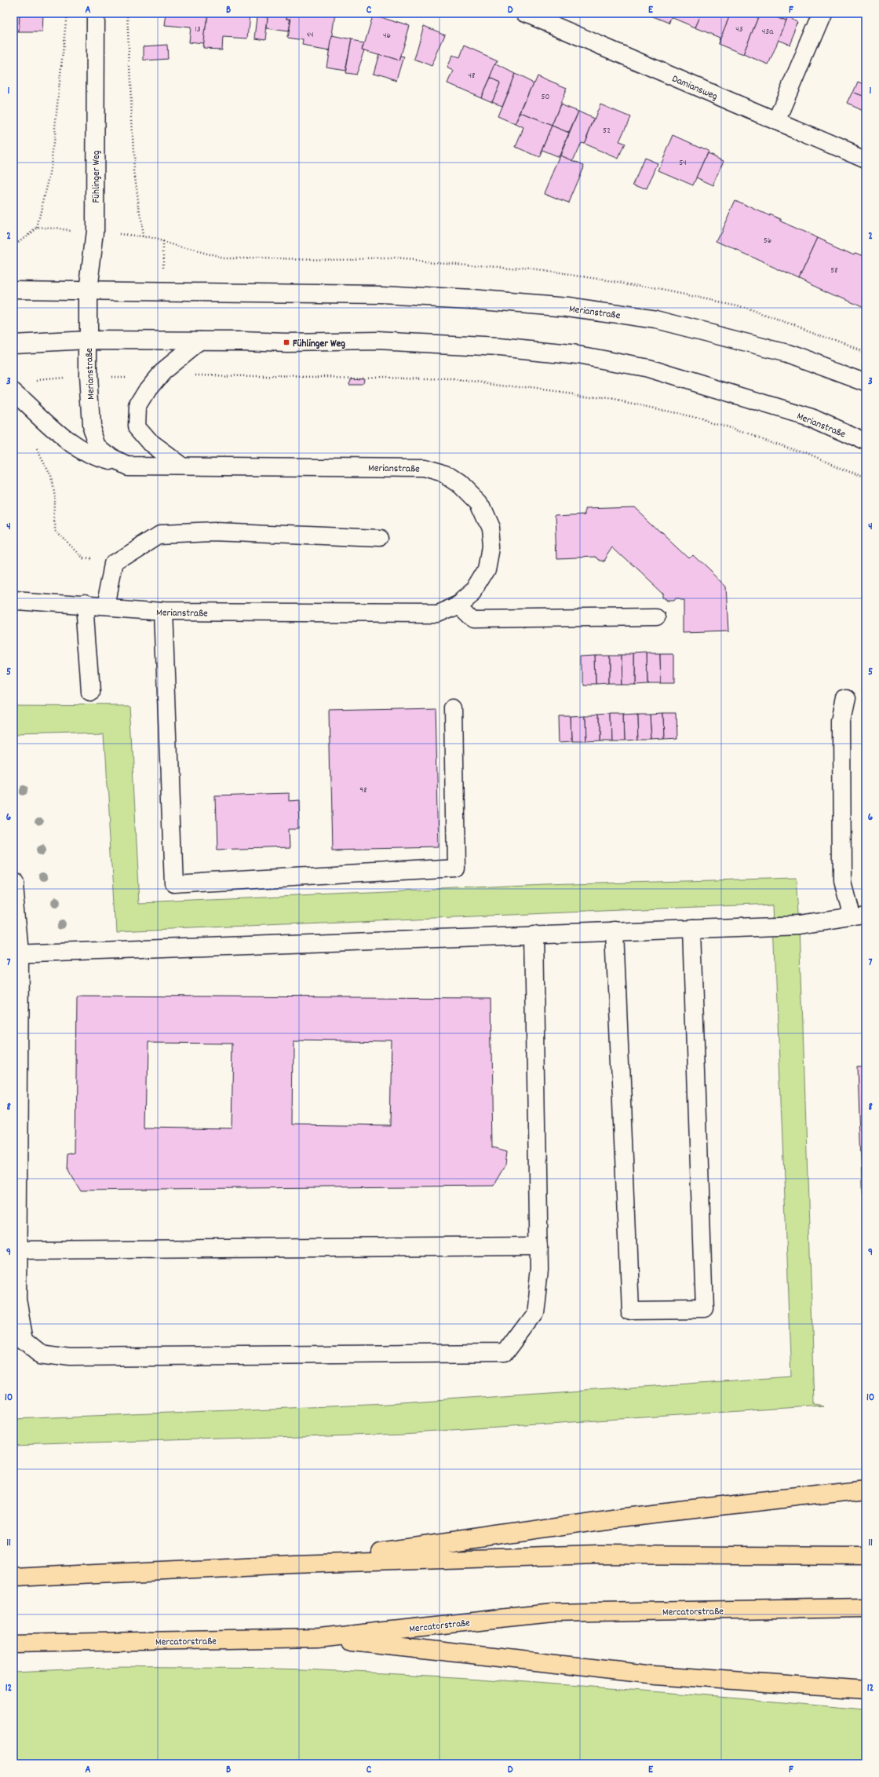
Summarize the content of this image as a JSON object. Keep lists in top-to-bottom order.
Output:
{
  "streets": {
    "highway": ["Mercatorstraße"],
    "street": ["Damiansweg", "Fühlinger Weg", "Merianstraße"]
  },
  "crossings": [
    ["Fühlinger Weg", "Merianstraße"]
  ],
  "places": {
    "transit": ["Fühlinger Weg"]
  },
  "house_numbers": [
    "13",
    "43",
    "43a",
    "44",
    "46",
    "48",
    "50",
    "52",
    "54",
    "56",
    "58",
    "98"
  ],
  "grid": {
    "columns": [
      "A",
      "B",
      "C",
      "D",
      "E",
      "F"
    ],
    "rows": [
      "1",
      "2",
      "3",
      "4",
      "5",
      "6",
      "7",
      "8",
      "9",
      "10",
      "11",
      "12"
    ]
  }
}
